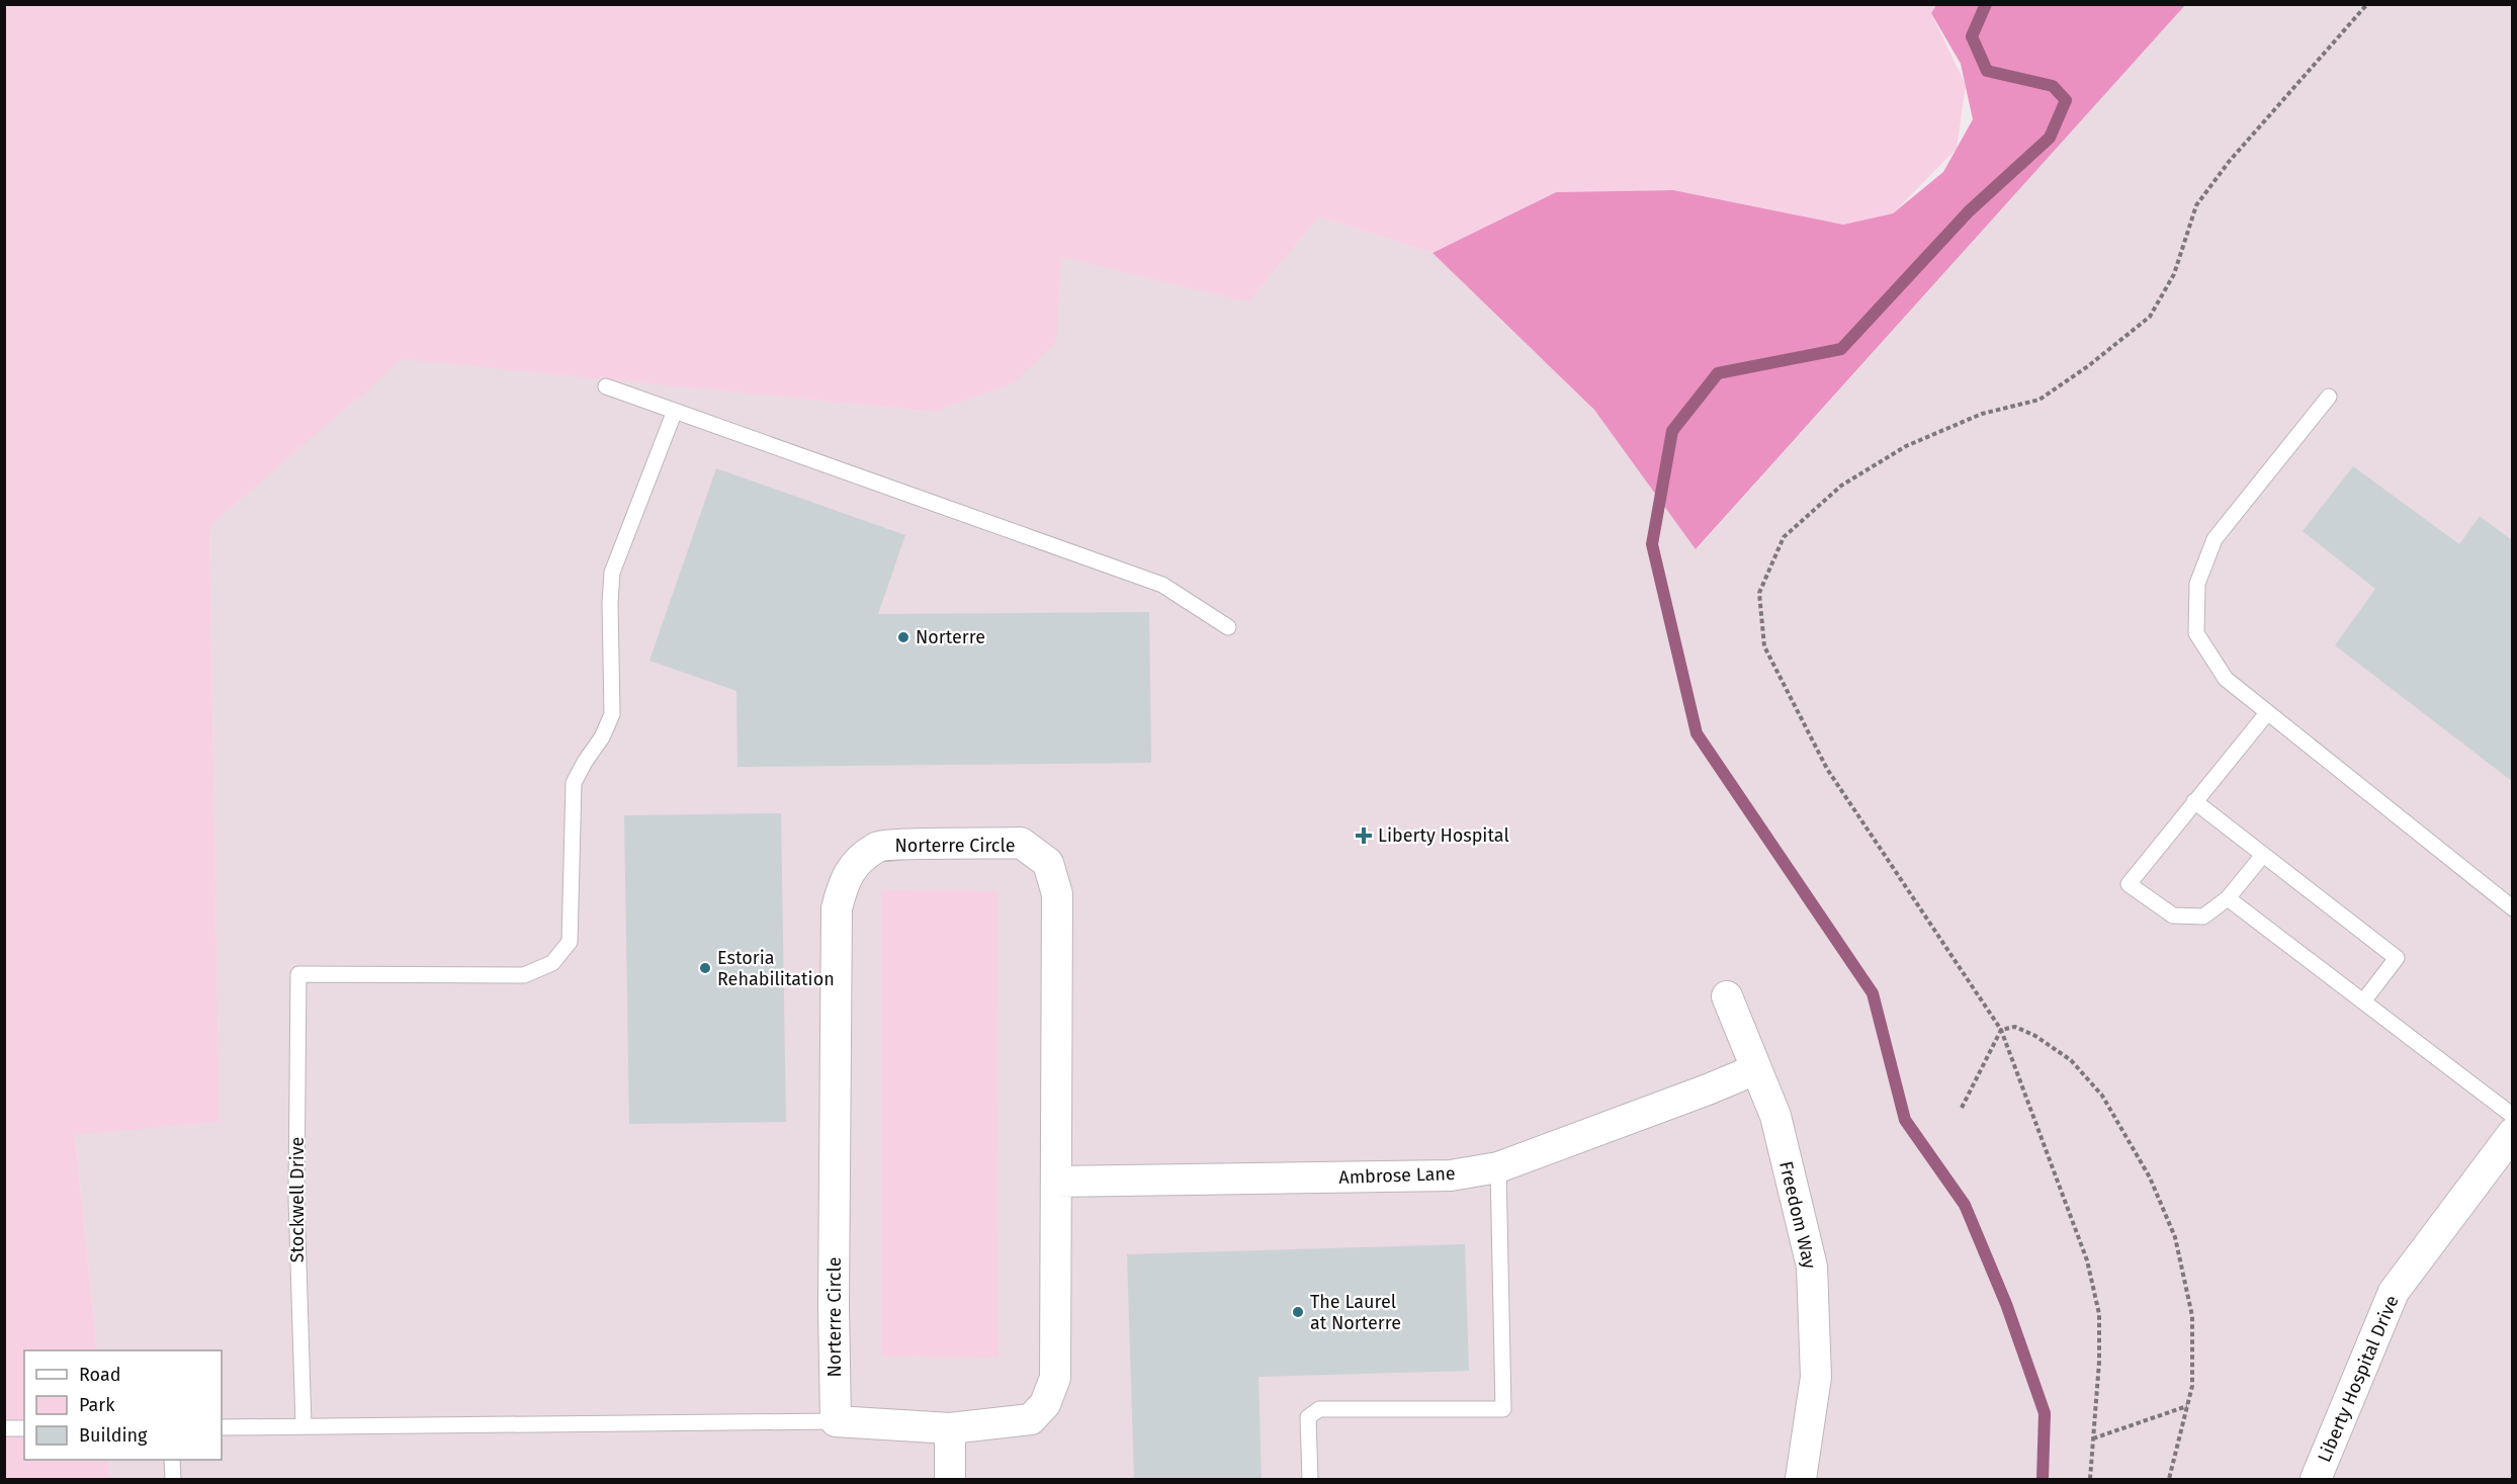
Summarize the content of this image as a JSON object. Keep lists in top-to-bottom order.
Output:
{
  "streets": {
    "street": [
      "Norterre Circle",
      "Ambrose Lane",
      "Freedom Way",
      "Liberty Hospital Drive"
    ],
    "lane": ["Stockwell Drive"]
  },
  "crossings": [
    ["Norterre Circle", "Ambrose Lane"],
    ["Ambrose Lane", "Freedom Way"]
  ],
  "places": {
    "other": ["Norterre", "Estoria Rehabilitation", "The Laurel at Norterre"],
    "health": ["Liberty Hospital"]
  },
  "legend": ["Road", "Park", "Building"]
}
